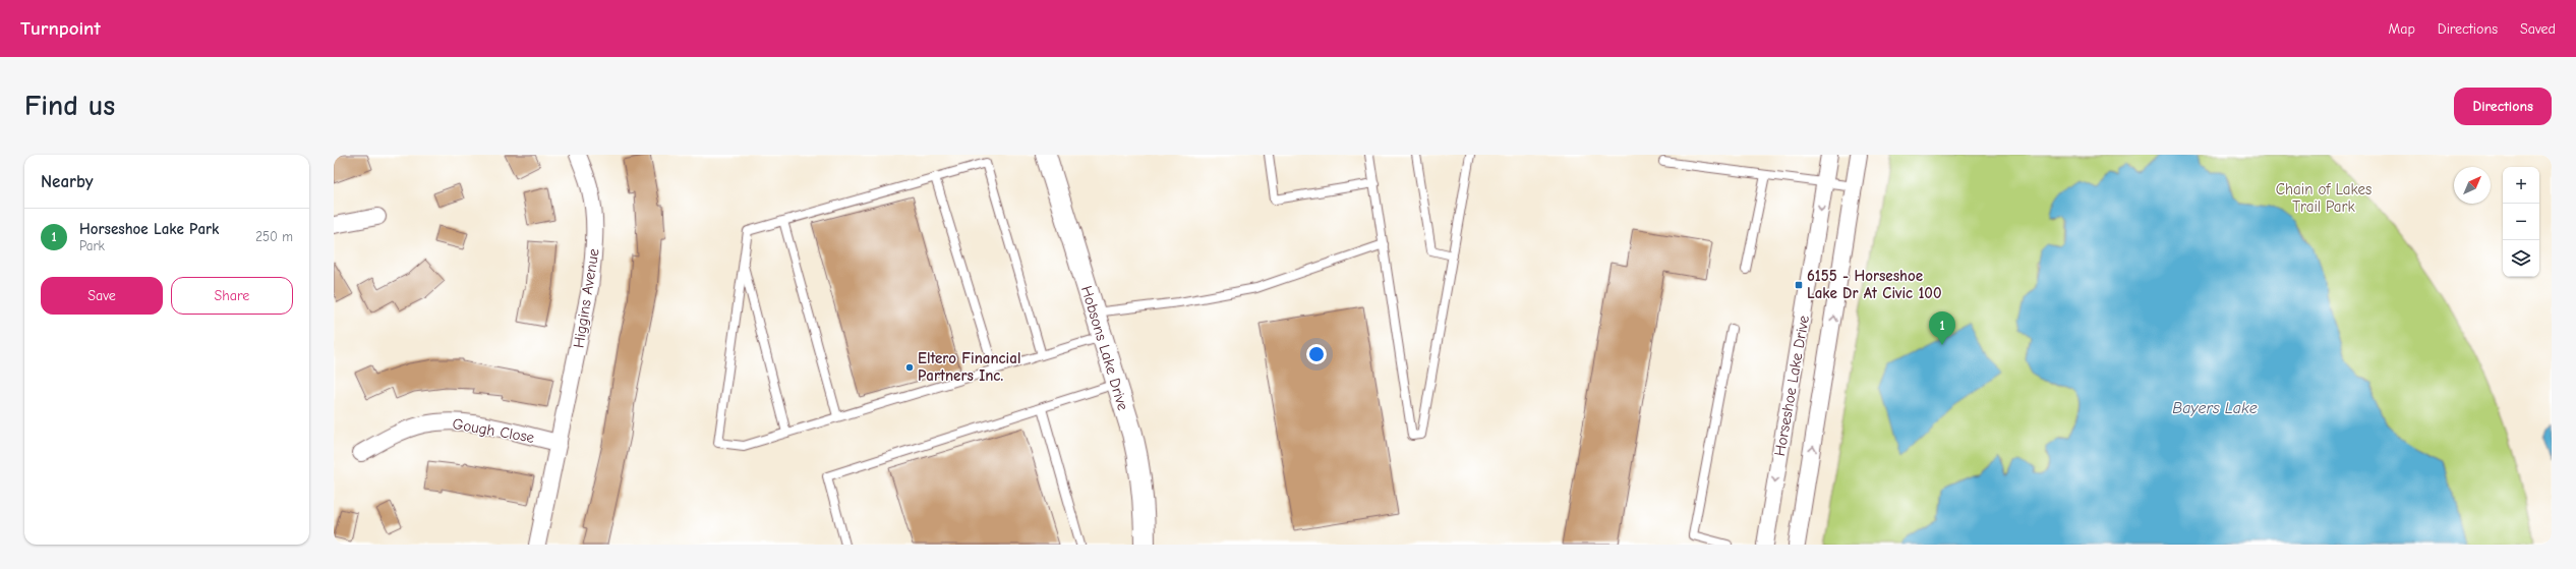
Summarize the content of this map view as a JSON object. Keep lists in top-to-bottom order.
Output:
{
  "streets": {
    "street": [
      "Higgins Avenue",
      "Hobsons Lake Drive",
      "Horseshoe Lake Drive",
      "Gough Close"
    ]
  },
  "crossings": [
    ["Higgins Avenue", "Gough Close"]
  ],
  "water": ["Bayers Lake"],
  "parks": ["Chain of Lakes Trail Park"],
  "places": {
    "transit": ["6155 - Horseshoe Lake Dr At Civic 100"],
    "other": ["Eltero Financial Partners Inc."]
  },
  "north": "top right",
  "page": {
    "header": "Turnpoint",
    "nav": ["Map", "Directions", "Saved"],
    "buttons": [
      "Directions",
      ["Save", "Share"]
    ],
    "title": "Find us",
    "heading": "Nearby",
    "map_buttons": ["+", "−"],
    "list": [
      {
        "mark": "1",
        "name": "Horseshoe Lake Park",
        "note": "Park",
        "value": "250 m"
      }
    ],
    "pins": "1"
  }
}
